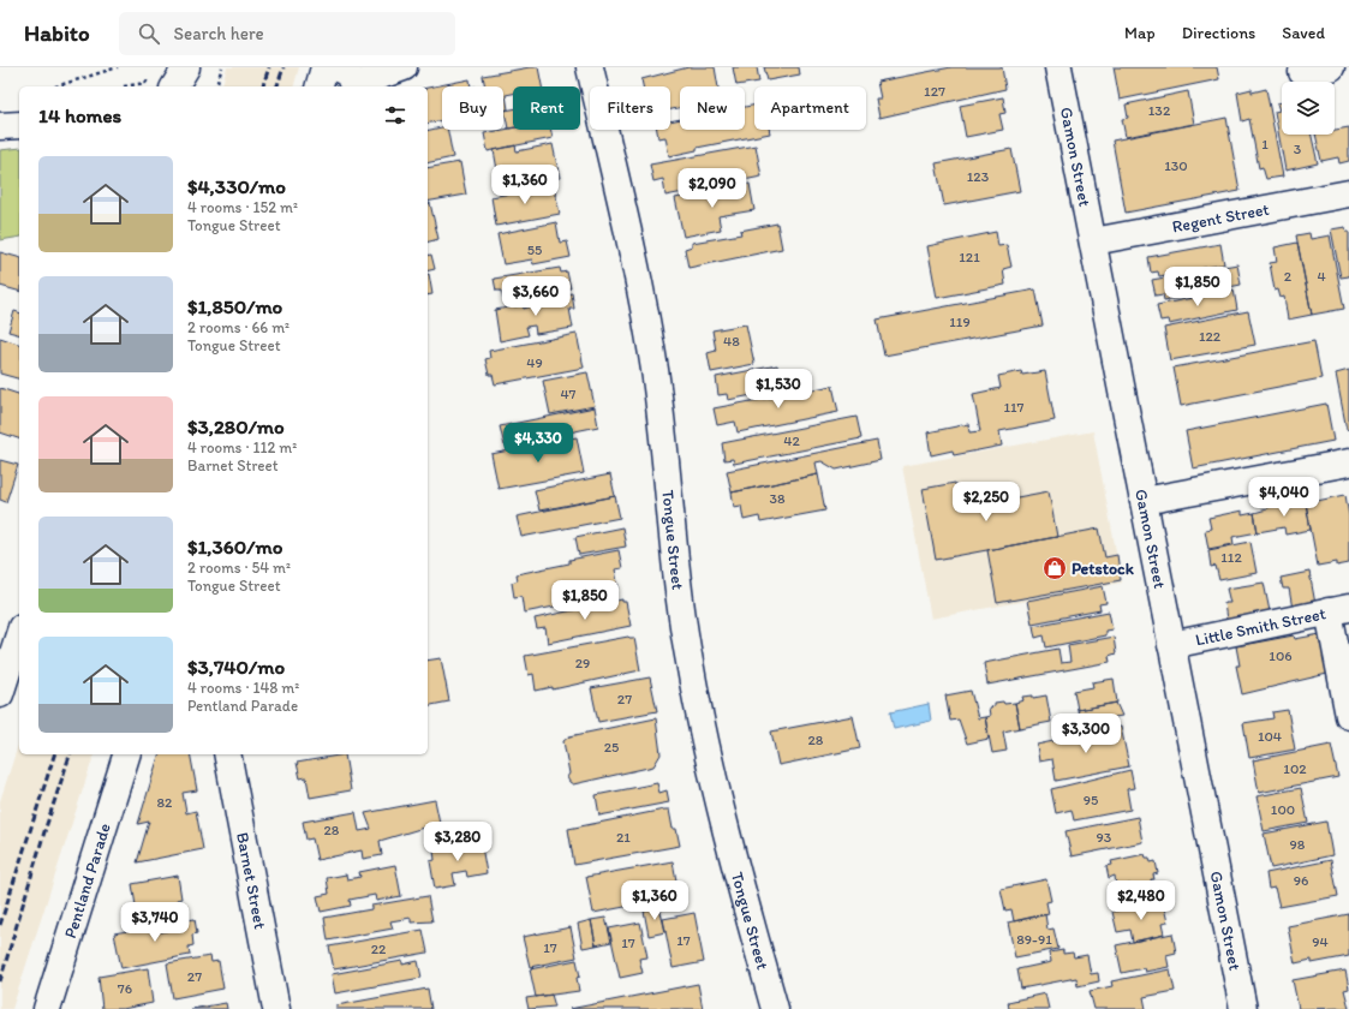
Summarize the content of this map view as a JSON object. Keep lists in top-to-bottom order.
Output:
{
  "streets": {
    "street": [
      "Gamon Street",
      "Regent Street",
      "Tongue Street",
      "Little Smith Street",
      "Pentland Parade",
      "Barnet Street"
    ]
  },
  "crossings": [
    ["Gamon Street", "Regent Street"],
    ["Gamon Street", "Little Smith Street"]
  ],
  "places": {
    "shop": ["Petstock"]
  },
  "house_numbers": [
    "127",
    "132",
    "1",
    "3",
    "130",
    "123",
    "55",
    "121",
    "2",
    "4",
    "119",
    "122",
    "48",
    "49",
    "47",
    "117",
    "42",
    "38",
    "112",
    "106",
    "29",
    "27",
    "104",
    "28",
    "25",
    "102",
    "95",
    "82",
    "100",
    "28",
    "21",
    "93",
    "98",
    "96",
    "89-91",
    "17",
    "94",
    "17",
    "17",
    "22",
    "27",
    "76"
  ],
  "page": {
    "header": "Habito",
    "search": "Search here",
    "nav": ["Map", "Directions", "Saved"],
    "chip": [
      "Buy",
      "Rent",
      "Filters",
      "New",
      "Apartment"
    ],
    "heading": "14 homes",
    "list": [
      {
        "name": "$4,330/mo",
        "note": "4 rooms · 152 m² · Tongue Street"
      },
      {
        "name": "$1,850/mo",
        "note": "2 rooms · 66 m² · Tongue Street"
      },
      {
        "name": "$3,280/mo",
        "note": "4 rooms · 112 m² · Barnet Street"
      },
      {
        "name": "$1,360/mo",
        "note": "2 rooms · 54 m² · Tongue Street"
      },
      {
        "name": "$3,740/mo",
        "note": "4 rooms · 148 m² · Pentland Parade"
      }
    ],
    "price": [
      "$1,360",
      "$2,090",
      "$1,850",
      "$3,660",
      "$1,530",
      "$4,330",
      "$4,040",
      "$2,250",
      "$1,850",
      "$3,300",
      "$3,280",
      "$1,360",
      "$2,480",
      "$3,740"
    ]
  }
}
